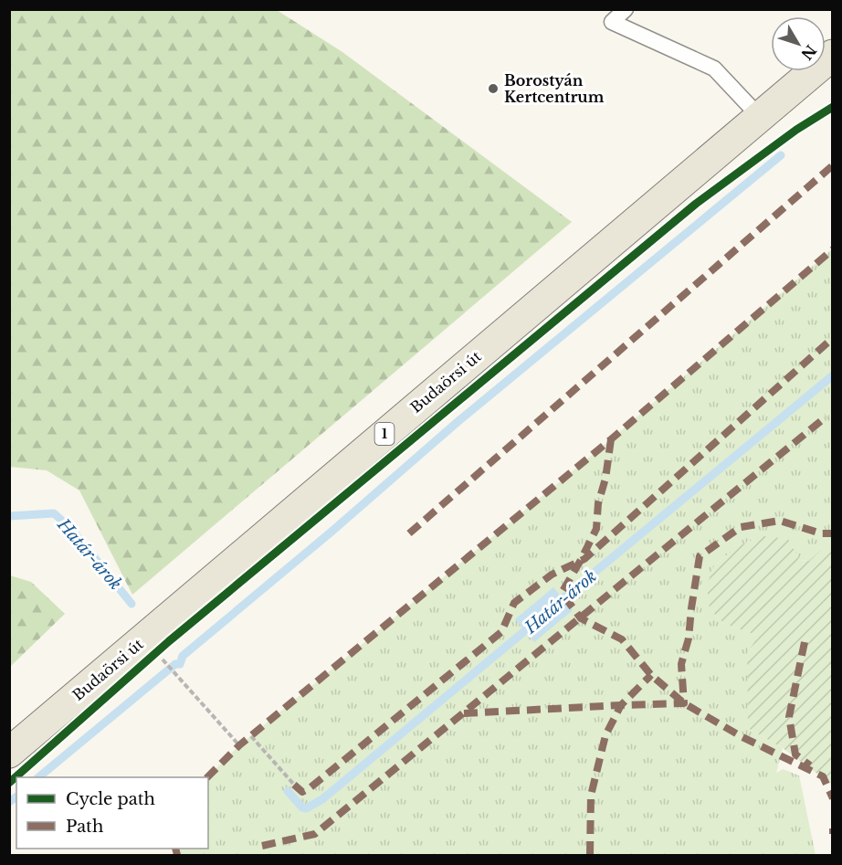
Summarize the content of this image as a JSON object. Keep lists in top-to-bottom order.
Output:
{
  "streets": {
    "main road": ["Budaörsi út", "1"]
  },
  "water": ["Határ-árok"],
  "places": ["Borostyán Kertcentrum"],
  "legend": ["Cycle path", "Path"],
  "north": "bottom right"
}
